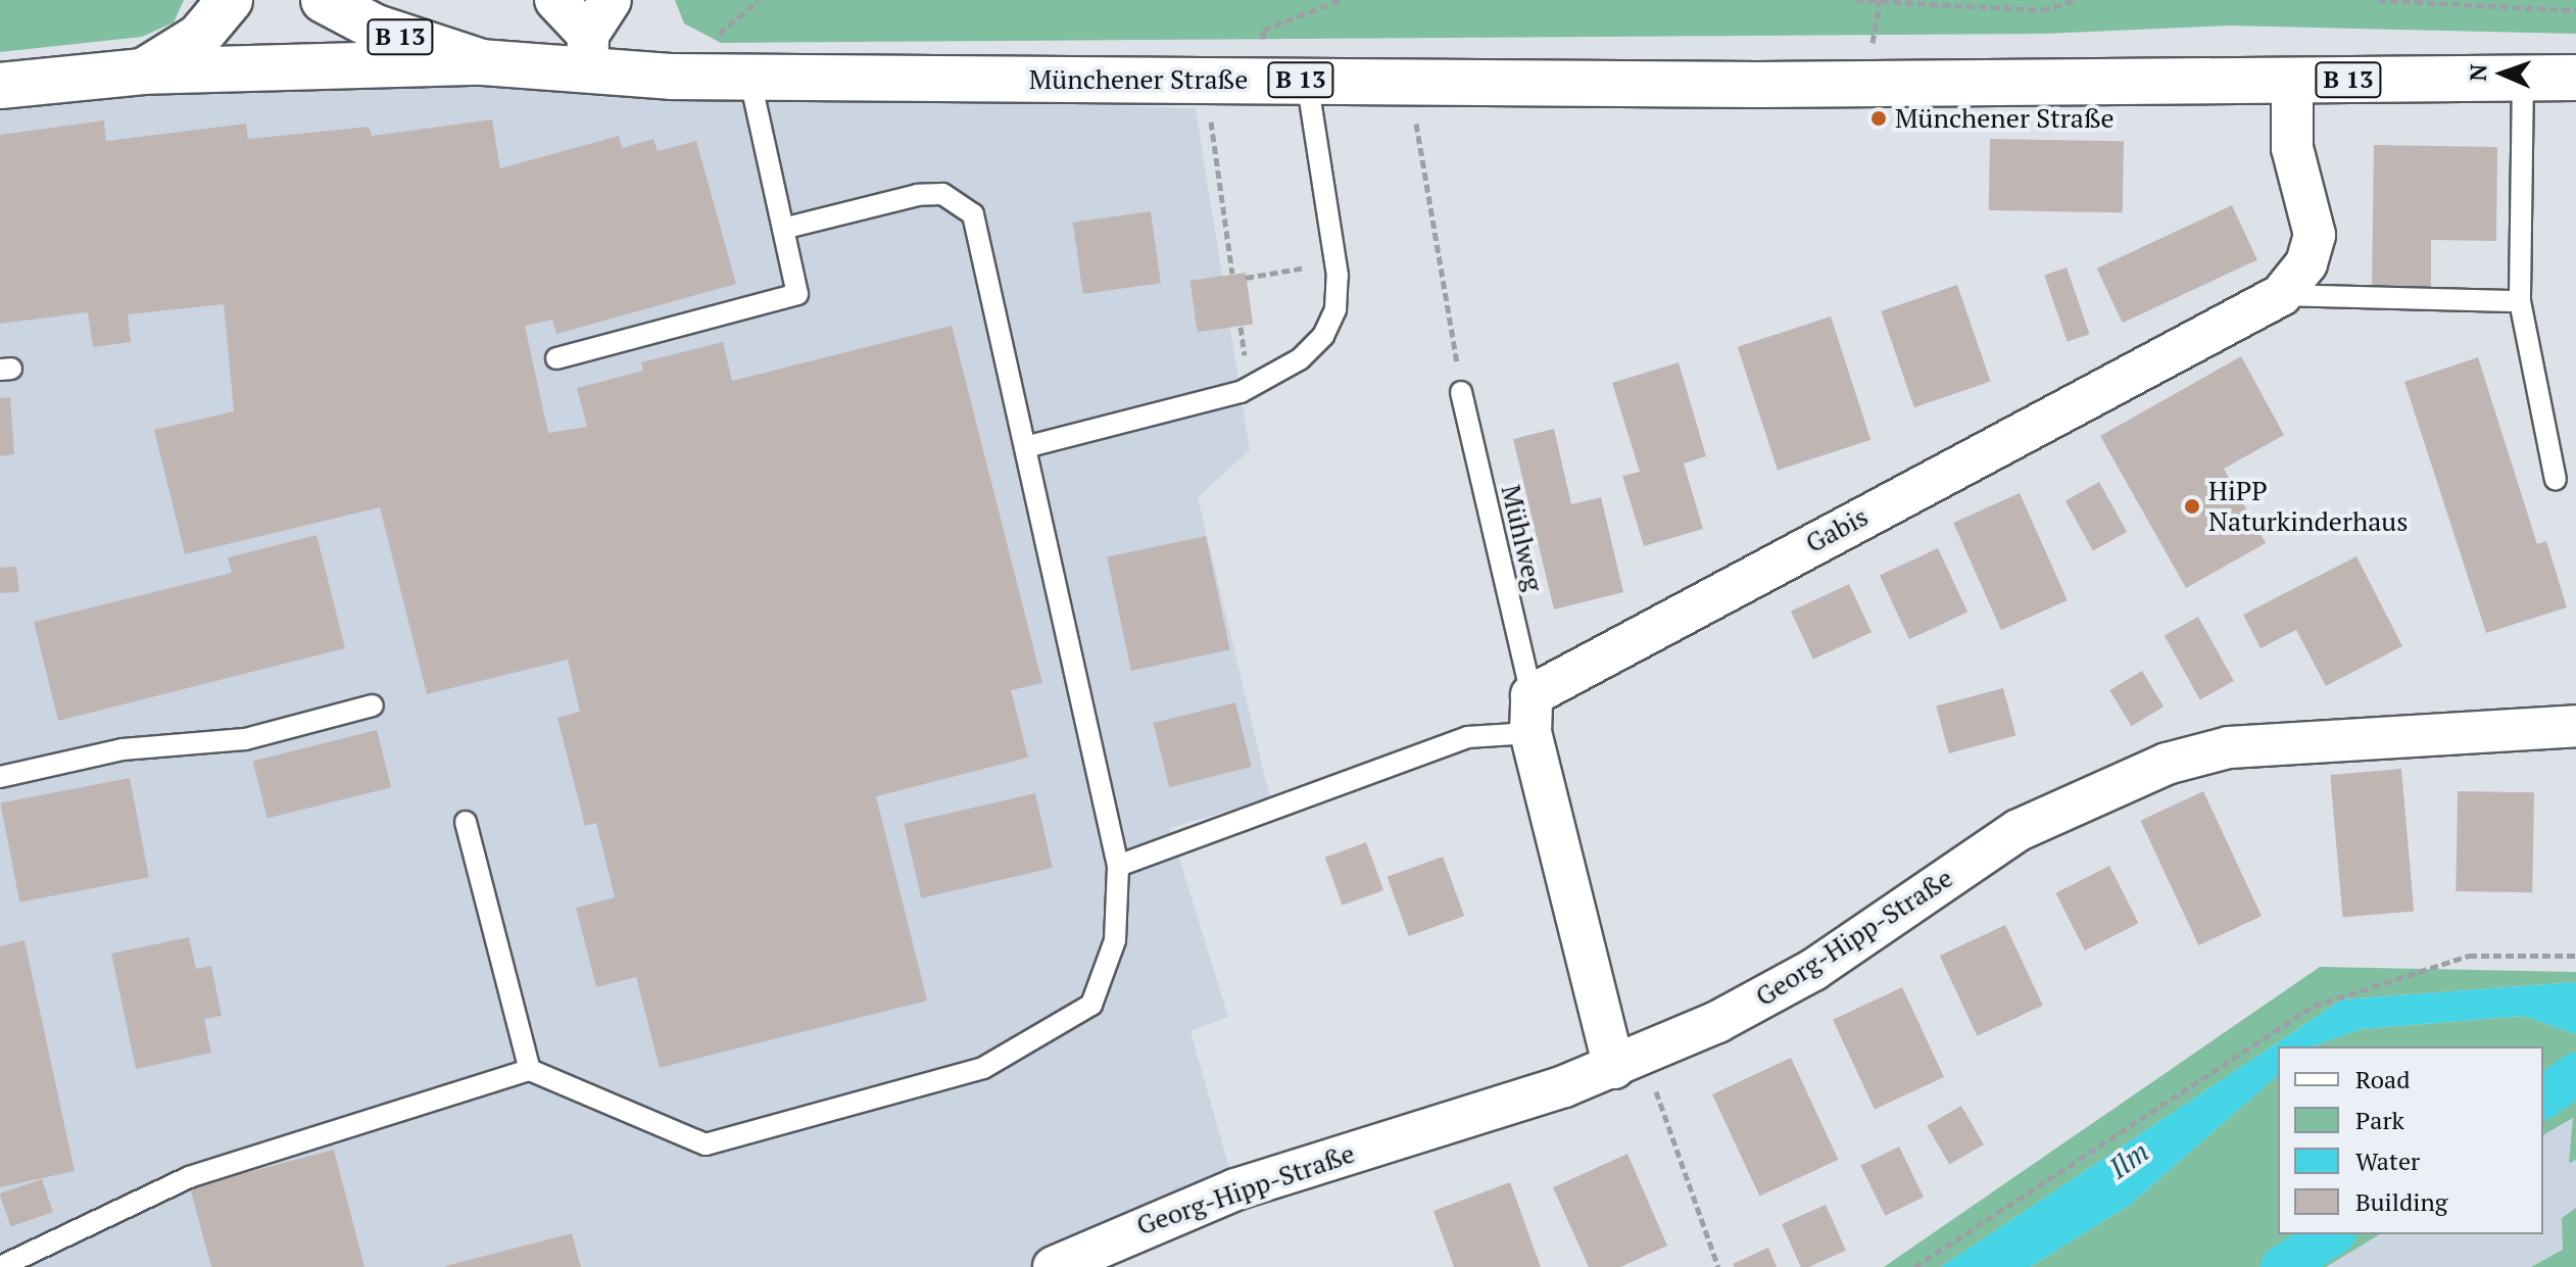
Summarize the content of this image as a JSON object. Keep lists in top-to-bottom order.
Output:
{
  "streets": {
    "main road": ["B 13", "Münchener Straße"],
    "street": ["Gabis", "Georg-Hipp-Straße"],
    "lane": ["Mühlweg"]
  },
  "crossings": [
    ["B 13", "Münchener Straße"],
    ["Münchener Straße", "Gabis"],
    ["Gabis", "Mühlweg"]
  ],
  "water": ["Ilm"],
  "places": ["Münchener Straße", "HiPP Naturkinderhaus"],
  "legend": [
    "Road",
    "Park",
    "Water",
    "Building"
  ],
  "north": "left"
}
